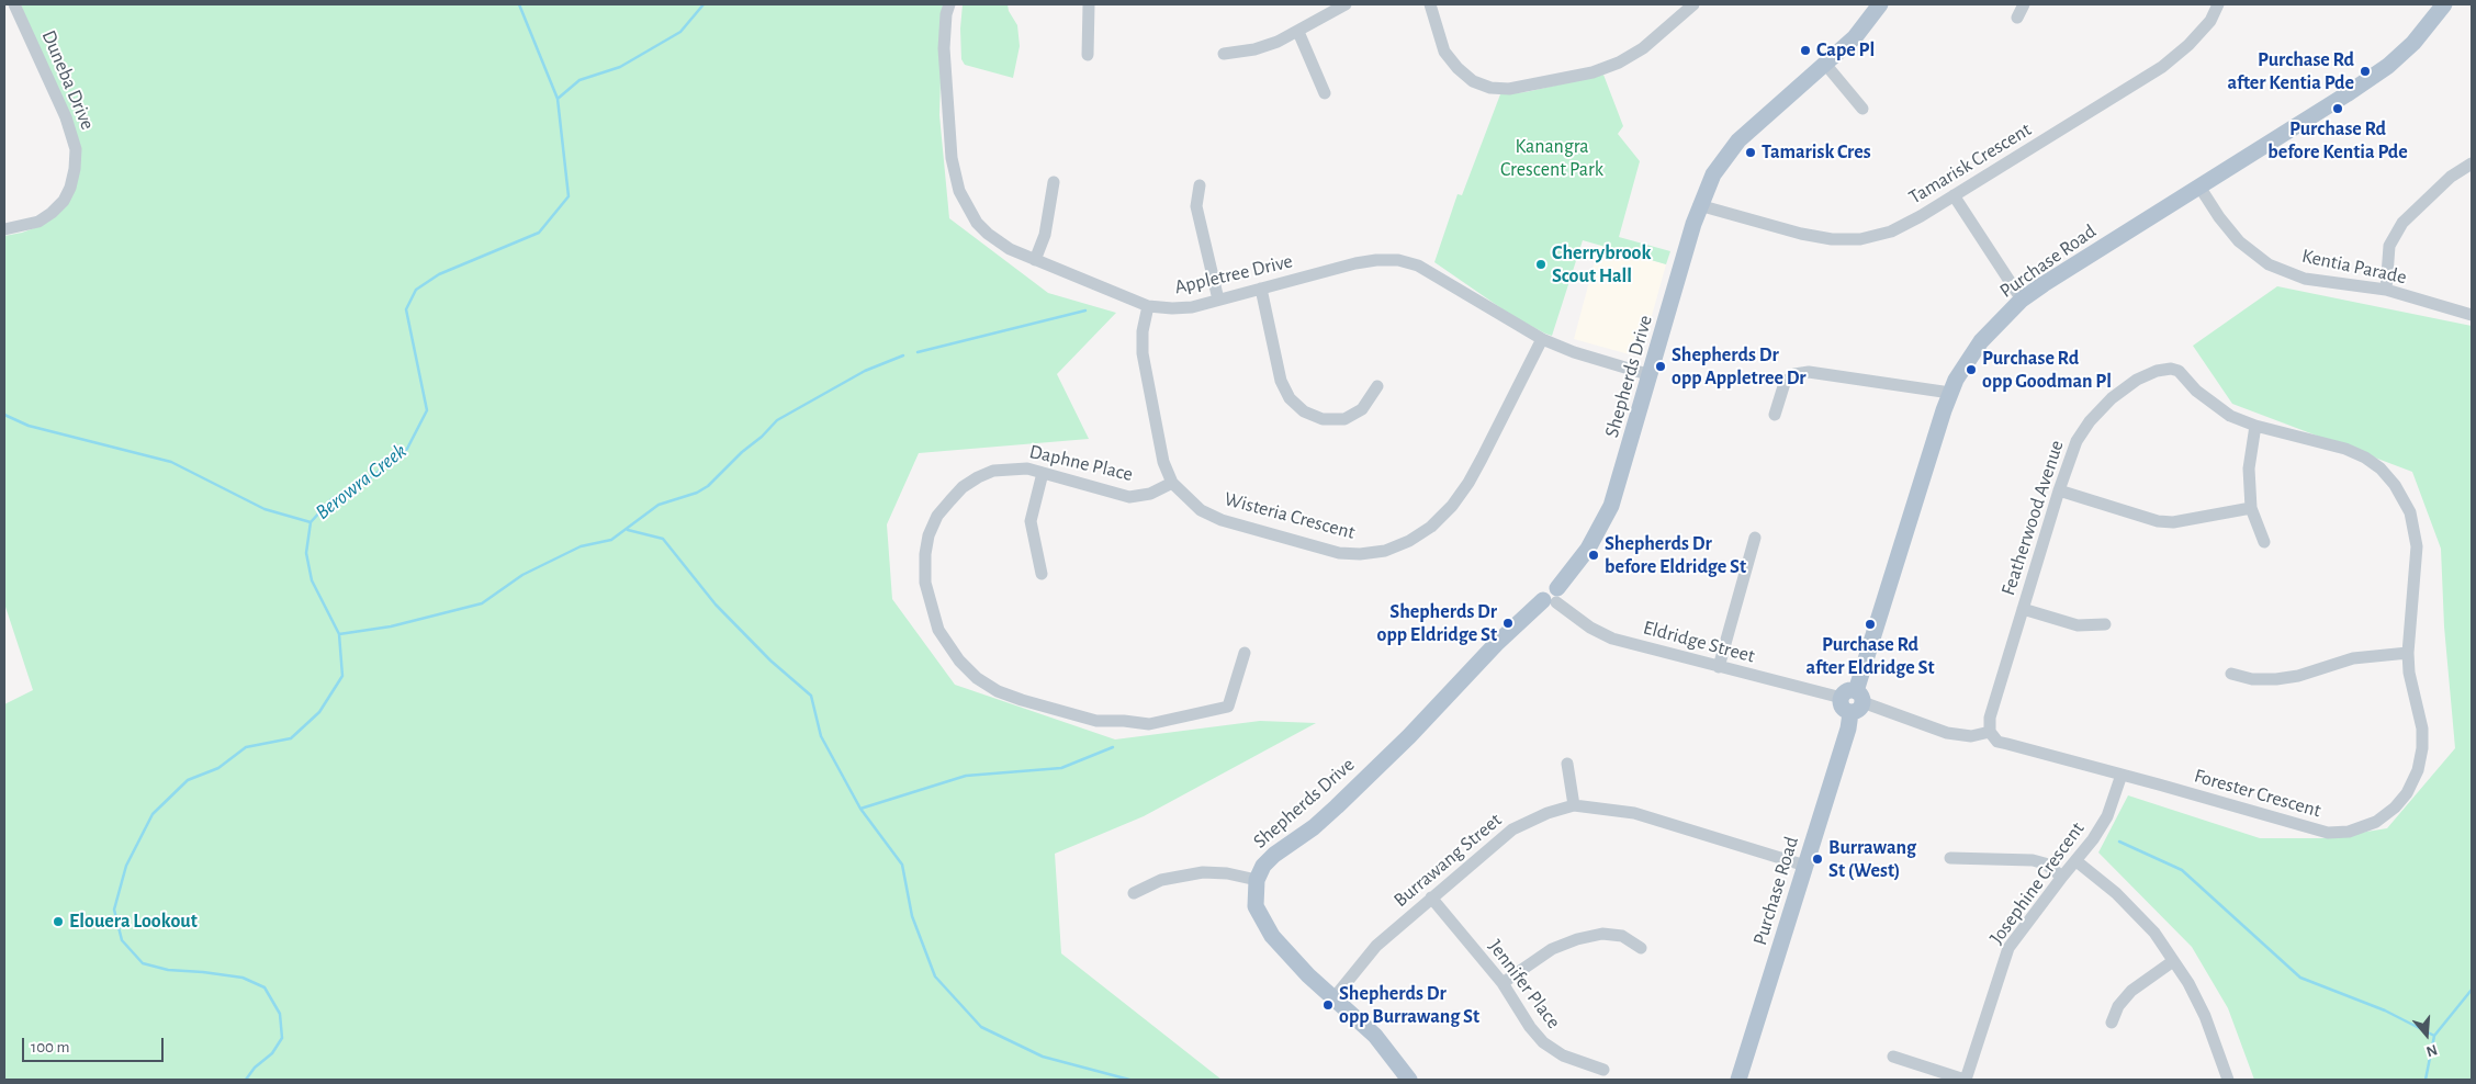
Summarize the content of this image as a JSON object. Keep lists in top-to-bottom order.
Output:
{
  "streets": {
    "main road": ["Purchase Road", "Shepherds Drive"],
    "street": [
      "Duneba Drive",
      "Tamarisk Crescent",
      "Kentia Parade",
      "Appletree Drive",
      "Daphne Place",
      "Wisteria Crescent",
      "Featherwood Avenue",
      "Eldridge Street",
      "Forester Crescent",
      "Burrawang Street",
      "Josephine Crescent",
      "Jennifer Place"
    ]
  },
  "crossings": [
    ["Tamarisk Crescent", "Shepherds Drive"],
    ["Purchase Road", "Kentia Parade"],
    ["Purchase Road", "Eldridge Street"],
    ["Purchase Road", "Burrawang Street"],
    ["Appletree Drive", "Shepherds Drive"],
    ["Appletree Drive", "Wisteria Crescent"],
    ["Shepherds Drive", "Eldridge Street"],
    ["Shepherds Drive", "Burrawang Street"],
    ["Daphne Place", "Wisteria Crescent"],
    ["Featherwood Avenue", "Forester Crescent"],
    ["Forester Crescent", "Josephine Crescent"],
    ["Burrawang Street", "Jennifer Place"]
  ],
  "water": ["Berowra Creek"],
  "parks": ["Kanangra Crescent Park"],
  "places": [
    "Cape Pl",
    "Purchase Rd after Kentia Pde",
    "Purchase Rd before Kentia Pde",
    "Tamarisk Cres",
    "Cherrybrook Scout Hall",
    "Shepherds Dr opp Appletree Dr",
    "Purchase Rd opp Goodman Pl",
    "Shepherds Dr before Eldridge St",
    "Shepherds Dr opp Eldridge St",
    "Purchase Rd after Eldridge St",
    "Burrawang St (West)",
    "Elouera Lookout",
    "Shepherds Dr opp Burrawang St"
  ],
  "scale_bar": "100 m",
  "north": "bottom"
}
